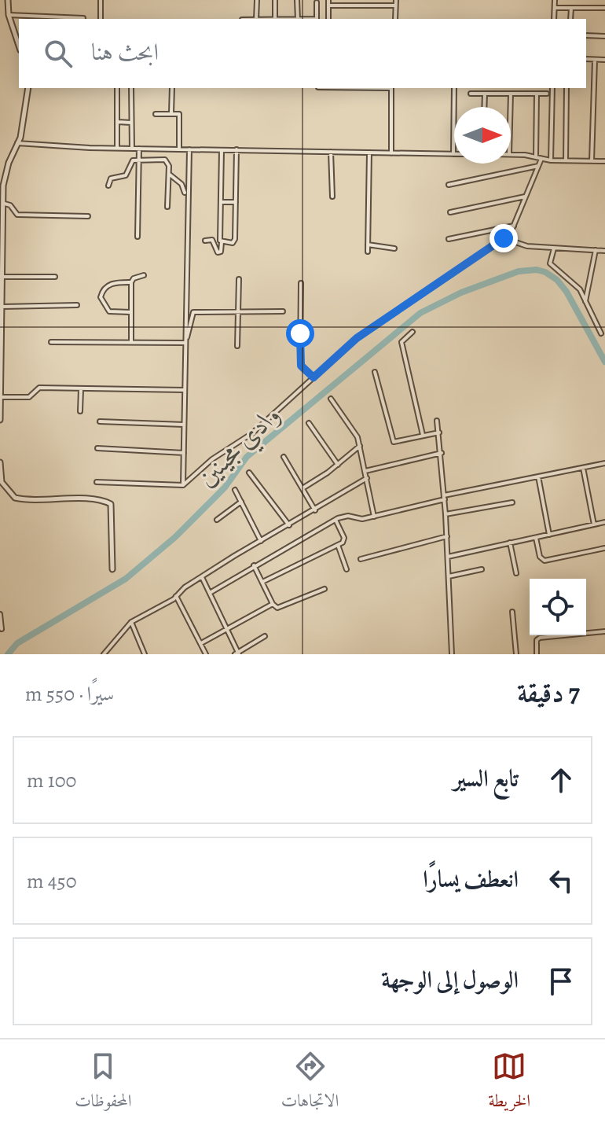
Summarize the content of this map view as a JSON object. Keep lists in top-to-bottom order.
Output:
{
  "water": ["وادي مجينين"],
  "north": "right",
  "page": {
    "search": "ابحث هنا",
    "heading": ["7 دقيقة", "سيرًا · 550 m"],
    "list": [
      ["تابع السير", "100 m"],
      ["انعطف يسارًا", "450 m"],
      "الوصول إلى الوجهة"
    ],
    "nav": ["الخريطة", "الاتجاهات", "المحفوظات"]
  }
}
